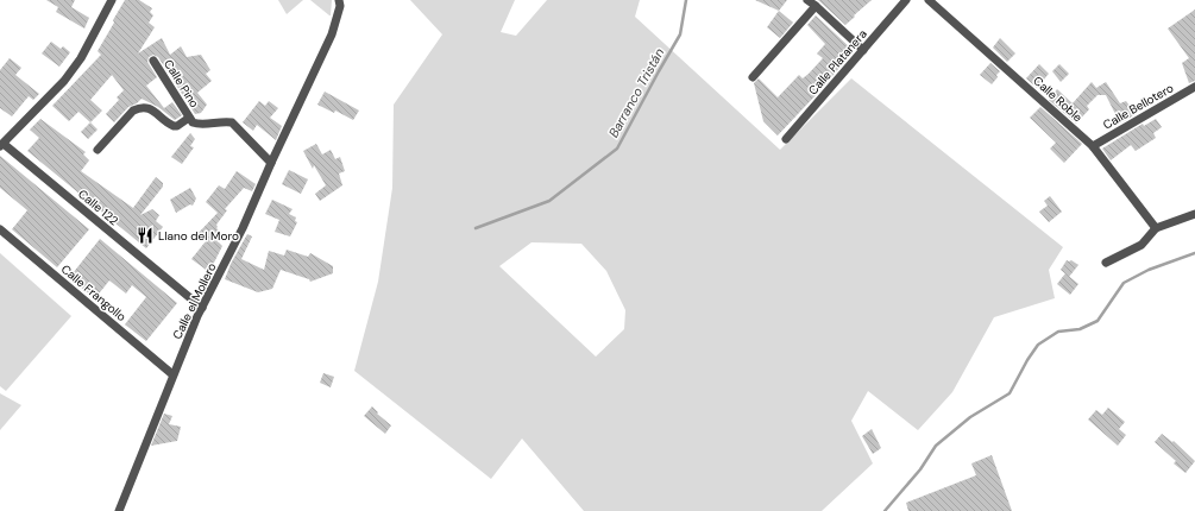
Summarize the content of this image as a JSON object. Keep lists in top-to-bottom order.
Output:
{
  "streets": {
    "street": [
      "Calle Platanera",
      "Calle Pino",
      "Calle Roble",
      "Calle Bellotero",
      "Calle 122",
      "Calle Frangollo",
      "Calle el Mollero"
    ]
  },
  "crossings": [
    ["Calle Pino", "Calle el Mollero"],
    ["Calle Roble", "Calle Bellotero"],
    ["Calle 122", "Calle el Mollero"],
    ["Calle Frangollo", "Calle el Mollero"]
  ],
  "water": ["Barranco Tristán"],
  "places": {
    "restaurant": ["Llano del Moro"]
  }
}
